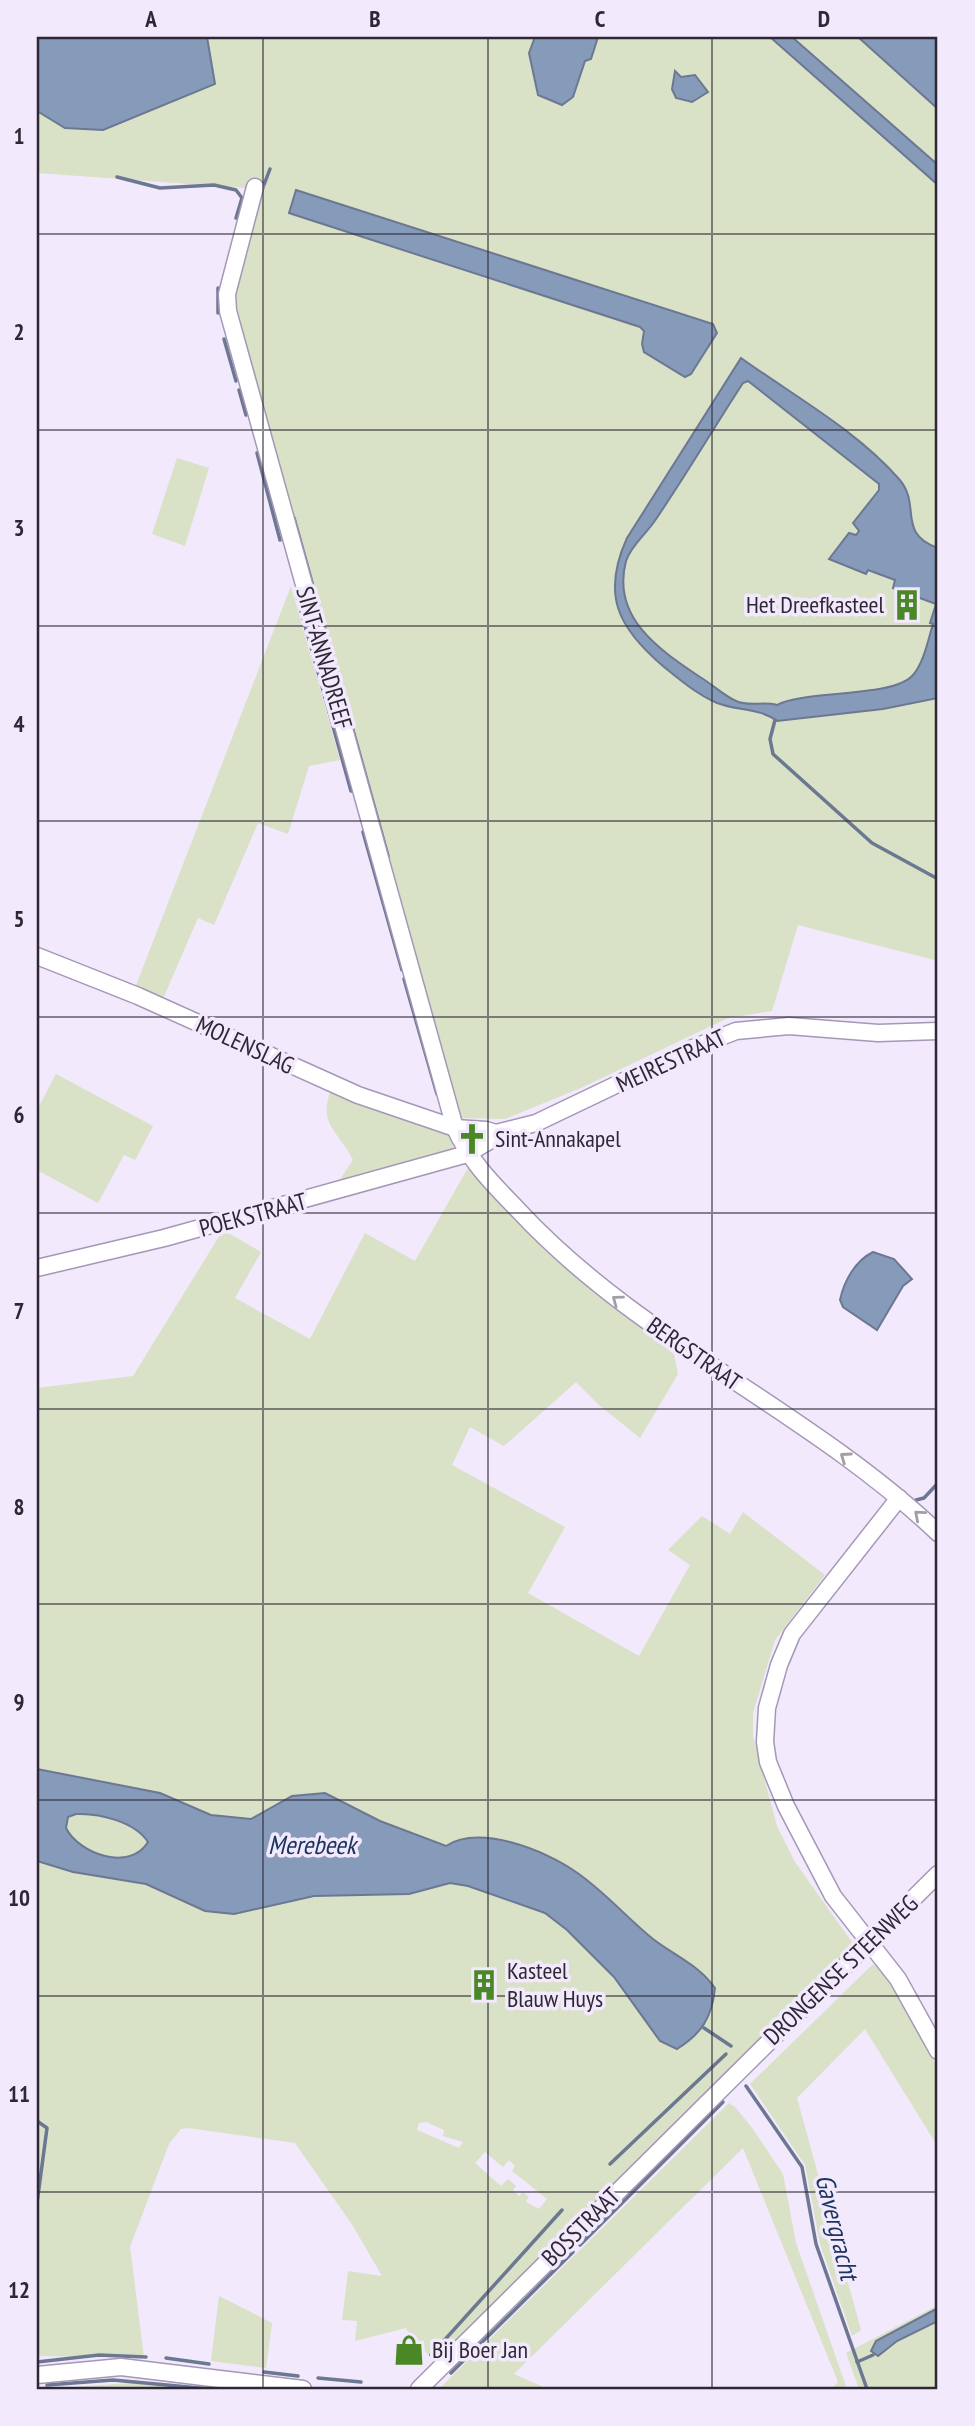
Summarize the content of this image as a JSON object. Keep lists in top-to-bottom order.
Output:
{
  "streets": {
    "street": [
      "SINT-ANNADREEF",
      "MOLENSLAG",
      "MEIRESTRAAT",
      "POEKSTRAAT",
      "BERGSTRAAT",
      "DRONGENSE STEENWEG",
      "BOSSTRAAT"
    ]
  },
  "crossings": [
    ["SINT-ANNADREEF", "MOLENSLAG"],
    ["SINT-ANNADREEF", "MEIRESTRAAT"],
    ["SINT-ANNADREEF", "POEKSTRAAT"],
    ["SINT-ANNADREEF", "BERGSTRAAT"],
    ["MOLENSLAG", "MEIRESTRAAT"],
    ["MEIRESTRAAT", "POEKSTRAAT"],
    ["MEIRESTRAAT", "BERGSTRAAT"],
    ["POEKSTRAAT", "BERGSTRAAT"],
    ["DRONGENSE STEENWEG", "BOSSTRAAT"]
  ],
  "one_way": ["BERGSTRAAT"],
  "water": ["Merebeek", "Gavergracht"],
  "places": {
    "building": ["Het Dreefkasteel", "Kasteel Blauw Huys"],
    "church": ["Sint-Annakapel"],
    "shop": ["Bij Boer Jan"]
  },
  "grid": {
    "columns": [
      "A",
      "B",
      "C",
      "D"
    ],
    "rows": [
      "1",
      "2",
      "3",
      "4",
      "5",
      "6",
      "7",
      "8",
      "9",
      "10",
      "11",
      "12"
    ]
  }
}
